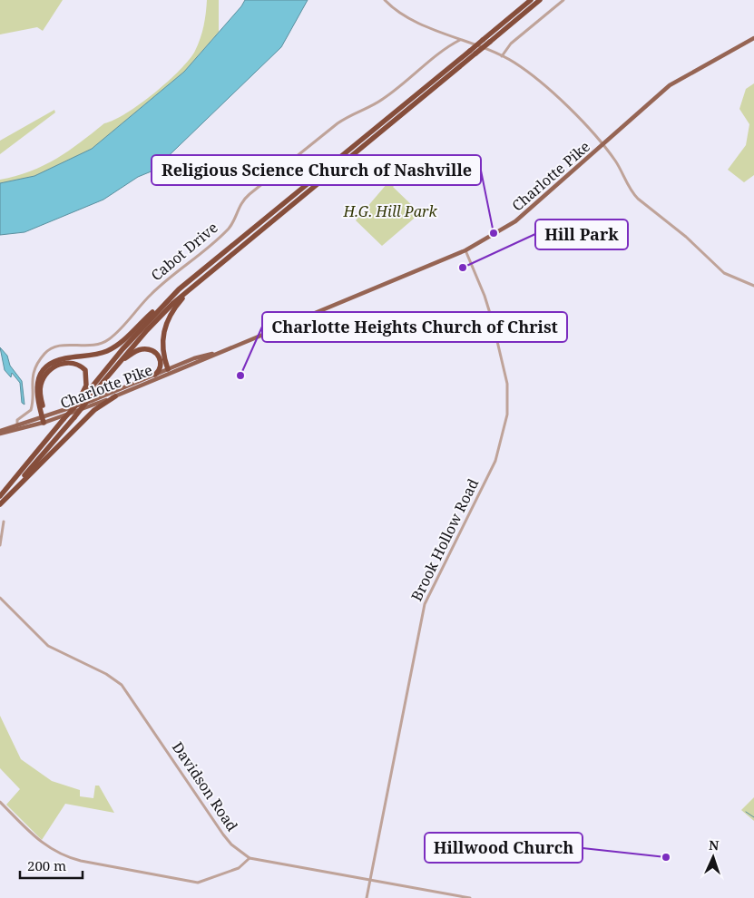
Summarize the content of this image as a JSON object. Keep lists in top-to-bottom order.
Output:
{
  "streets": {
    "main road": ["Charlotte Pike"],
    "street": ["Cabot Drive", "Brook Hollow Road", "Davidson Road"]
  },
  "crossings": [
    ["Charlotte Pike", "Cabot Drive"],
    ["Charlotte Pike", "Brook Hollow Road"],
    ["Brook Hollow Road", "Davidson Road"]
  ],
  "parks": ["H.G. Hill Park"],
  "places": [
    "Religious Science Church of Nashville",
    "Hill Park",
    "Charlotte Heights Church of Christ",
    "Hillwood Church"
  ],
  "scale_bar": "200 m",
  "north": "top"
}
